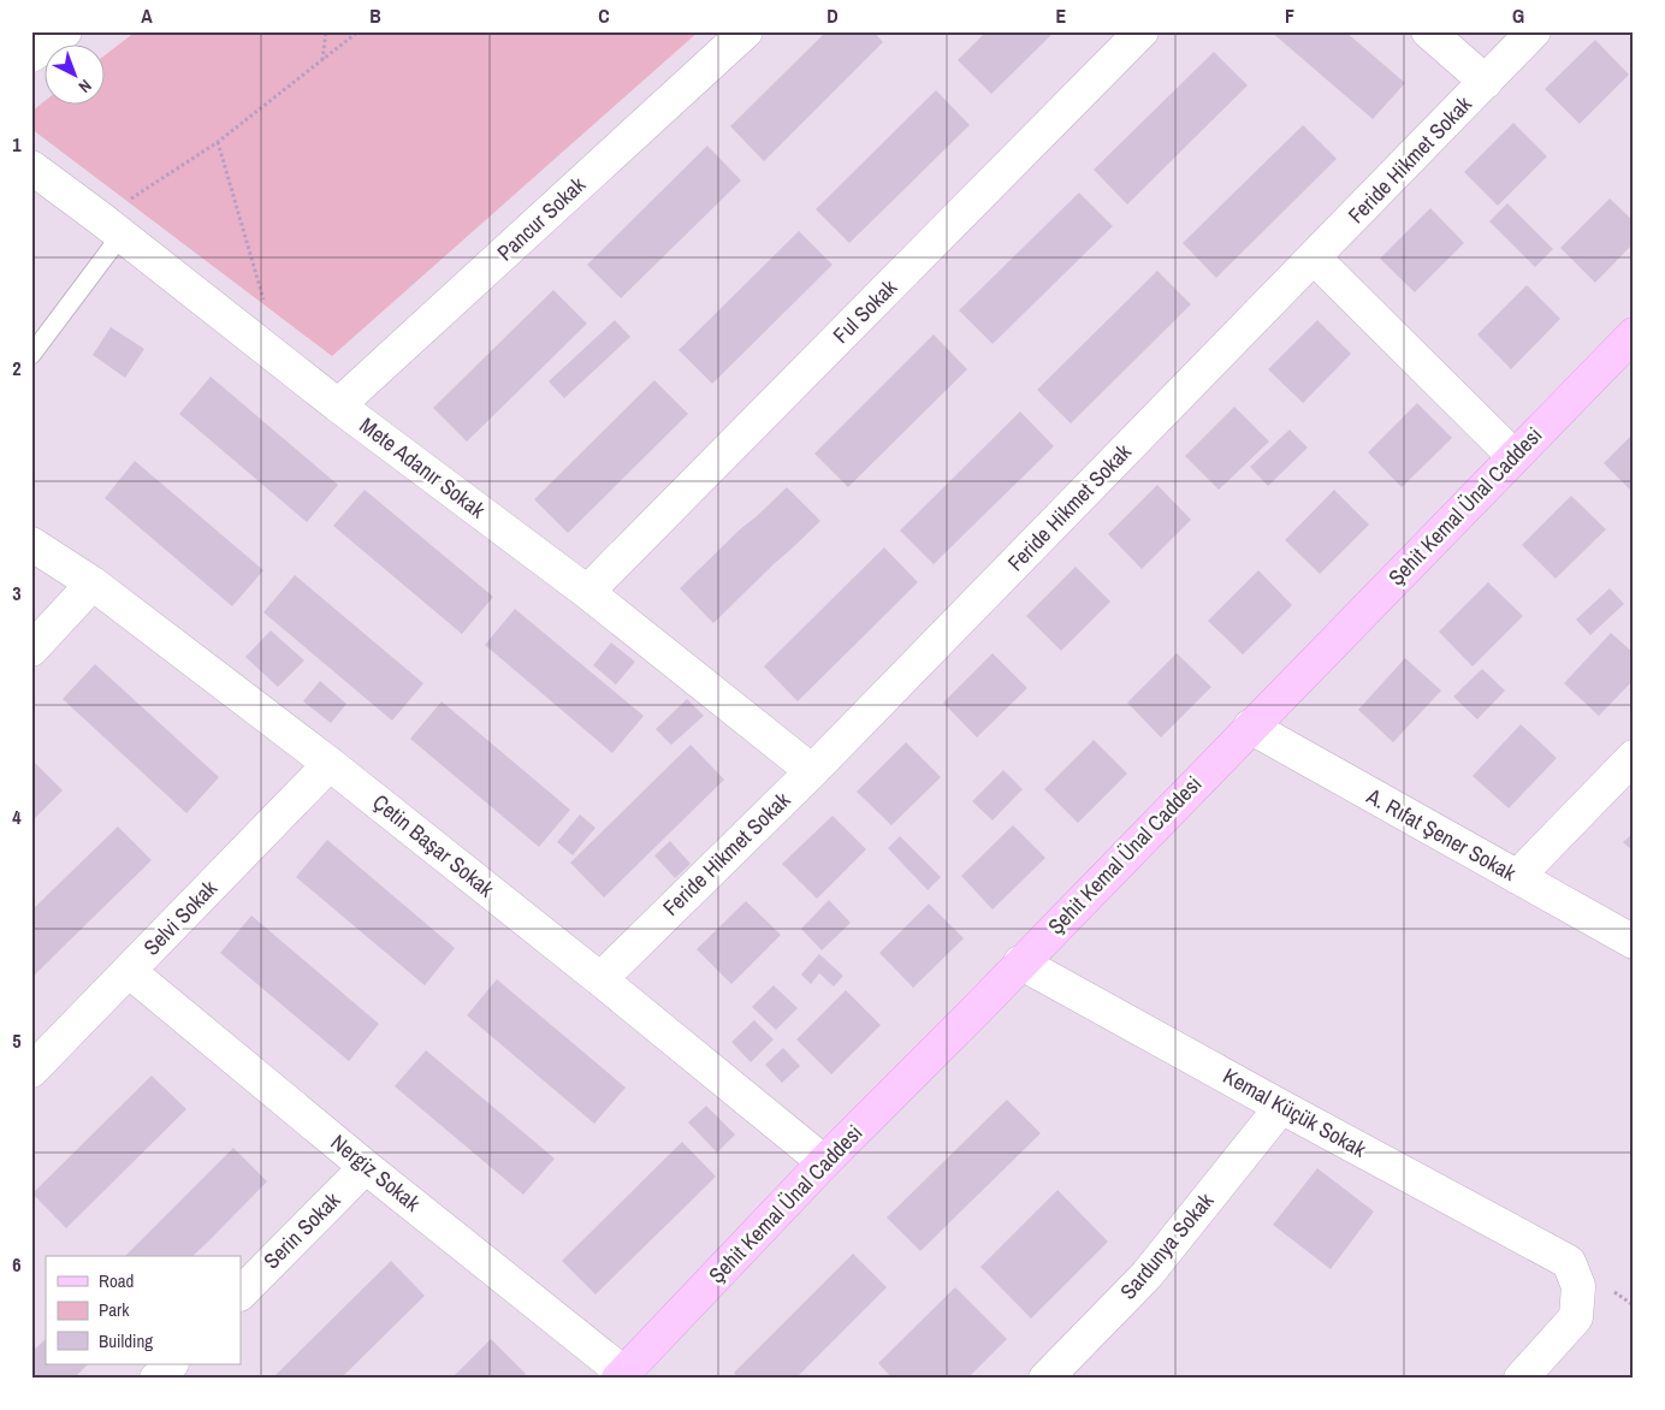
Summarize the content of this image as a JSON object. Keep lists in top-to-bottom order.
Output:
{
  "streets": {
    "street": [
      "Feride Hikmet Sokak",
      "Pancur Sokak",
      "Ful Sokak",
      "Mete Adanır Sokak",
      "Şehit Kemal Ünal Caddesi",
      "A. Rıfat Şener Sokak",
      "Çetin Başar Sokak",
      "Selvi Sokak",
      "Kemal Küçük Sokak",
      "Nergiz Sokak",
      "Serin Sokak",
      "Sardunya Sokak"
    ]
  },
  "crossings": [
    ["Feride Hikmet Sokak", "Mete Adanır Sokak"],
    ["Feride Hikmet Sokak", "Çetin Başar Sokak"],
    ["Pancur Sokak", "Mete Adanır Sokak"],
    ["Ful Sokak", "Mete Adanır Sokak"],
    ["Şehit Kemal Ünal Caddesi", "A. Rıfat Şener Sokak"],
    ["Şehit Kemal Ünal Caddesi", "Çetin Başar Sokak"],
    ["Şehit Kemal Ünal Caddesi", "Kemal Küçük Sokak"],
    ["Şehit Kemal Ünal Caddesi", "Nergiz Sokak"],
    ["Çetin Başar Sokak", "Selvi Sokak"],
    ["Selvi Sokak", "Nergiz Sokak"],
    ["Kemal Küçük Sokak", "Sardunya Sokak"],
    ["Nergiz Sokak", "Serin Sokak"]
  ],
  "legend": ["Road", "Park", "Building"],
  "north": "bottom right",
  "grid": {
    "columns": [
      "A",
      "B",
      "C",
      "D",
      "E",
      "F",
      "G"
    ],
    "rows": [
      "1",
      "2",
      "3",
      "4",
      "5",
      "6"
    ]
  }
}
